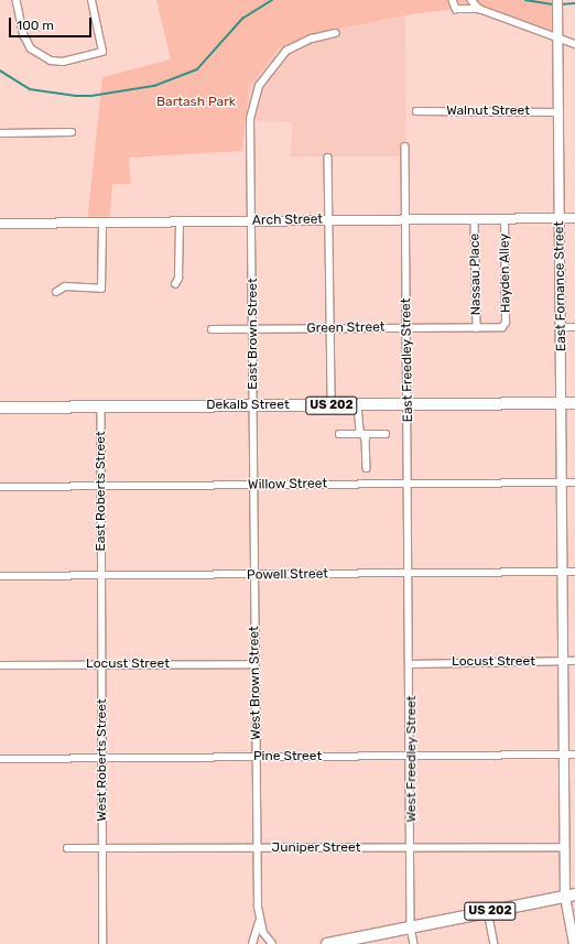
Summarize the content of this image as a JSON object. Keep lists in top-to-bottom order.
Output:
{
  "streets": {
    "highway": ["Dekalb Street", "US 202"],
    "street": [
      "Walnut Street",
      "Arch Street",
      "Hayden Alley",
      "Nassau Place",
      "East Fornance Street",
      "Green Street",
      "East Brown Street",
      "East Freedley Street",
      "Willow Street",
      "East Roberts Street",
      "Powell Street",
      "Locust Street",
      "West Brown Street",
      "Pine Street",
      "West Freedley Street",
      "West Roberts Street",
      "Juniper Street"
    ]
  },
  "crossings": [
    ["Walnut Street", "East Fornance Street"],
    ["Arch Street", "Hayden Alley"],
    ["Arch Street", "Nassau Place"],
    ["Arch Street", "East Fornance Street"],
    ["Arch Street", "East Brown Street"],
    ["Arch Street", "East Freedley Street"],
    ["Hayden Alley", "Green Street"],
    ["Nassau Place", "Green Street"],
    ["East Fornance Street", "Dekalb Street"],
    ["East Fornance Street", "US 202"],
    ["East Fornance Street", "Willow Street"],
    ["East Fornance Street", "Powell Street"],
    ["East Fornance Street", "Locust Street"],
    ["East Fornance Street", "Pine Street"],
    ["East Fornance Street", "Juniper Street"],
    ["Green Street", "East Brown Street"],
    ["Green Street", "East Freedley Street"],
    ["East Brown Street", "Dekalb Street"],
    ["East Brown Street", "Willow Street"],
    ["East Brown Street", "Powell Street"],
    ["East Brown Street", "West Brown Street"],
    ["East Freedley Street", "Dekalb Street"],
    ["East Freedley Street", "Willow Street"],
    ["East Freedley Street", "Powell Street"],
    ["East Freedley Street", "West Freedley Street"],
    ["Dekalb Street", "East Roberts Street"],
    ["US 202", "West Freedley Street"],
    ["Willow Street", "East Roberts Street"],
    ["East Roberts Street", "Powell Street"],
    ["East Roberts Street", "West Roberts Street"],
    ["Powell Street", "West Brown Street"],
    ["Powell Street", "West Freedley Street"],
    ["Powell Street", "West Roberts Street"],
    ["Locust Street", "West Brown Street"],
    ["Locust Street", "West Freedley Street"],
    ["Locust Street", "West Roberts Street"],
    ["West Brown Street", "Pine Street"],
    ["West Brown Street", "Juniper Street"],
    ["Pine Street", "West Freedley Street"],
    ["Pine Street", "West Roberts Street"],
    ["West Freedley Street", "Juniper Street"],
    ["West Roberts Street", "Juniper Street"]
  ],
  "parks": ["Bartash Park"],
  "scale_bar": "100 m"
}
